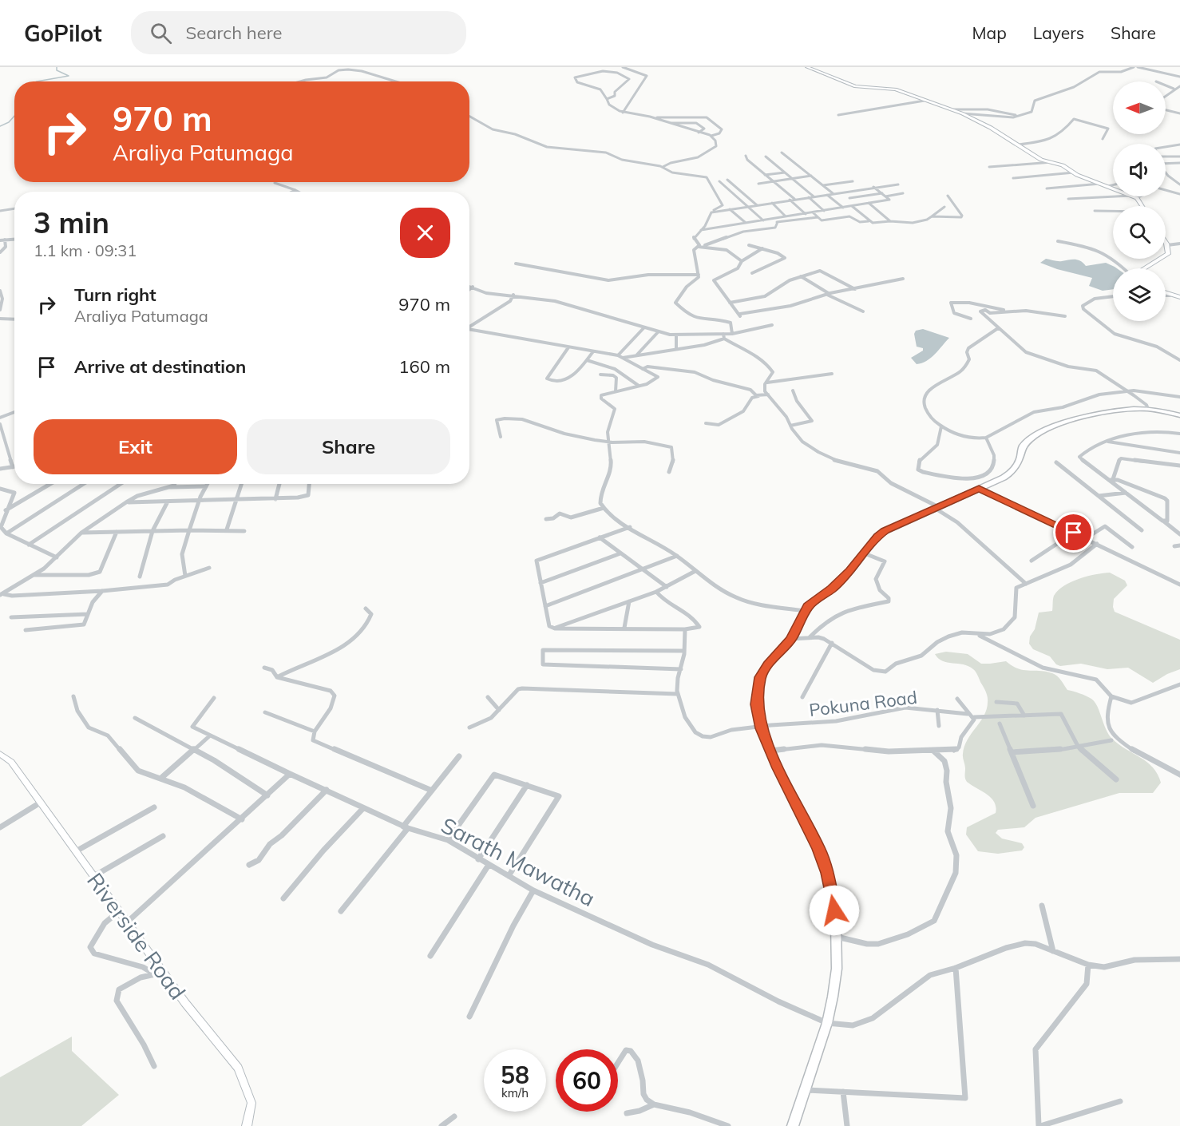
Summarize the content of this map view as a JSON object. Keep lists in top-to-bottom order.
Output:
{
  "streets": {
    "street": ["Pokuna Road", "Sarath Mawatha", "Riverside Road"]
  },
  "north": "left",
  "page": {
    "header": "GoPilot",
    "search": "Search here",
    "nav": ["Map", "Layers", "Share"],
    "turn": ["970 m", "Araliya Patumaga"],
    "heading": ["3 min", "1.1 km · 09:31"],
    "list": [
      {
        "name": "Turn right",
        "note": "Araliya Patumaga",
        "value": "970 m"
      },
      {
        "name": "Arrive at destination",
        "value": "160 m"
      }
    ],
    "buttons": ["Exit", "Share"],
    "speed": "58 km/h",
    "limit": "60"
  }
}
